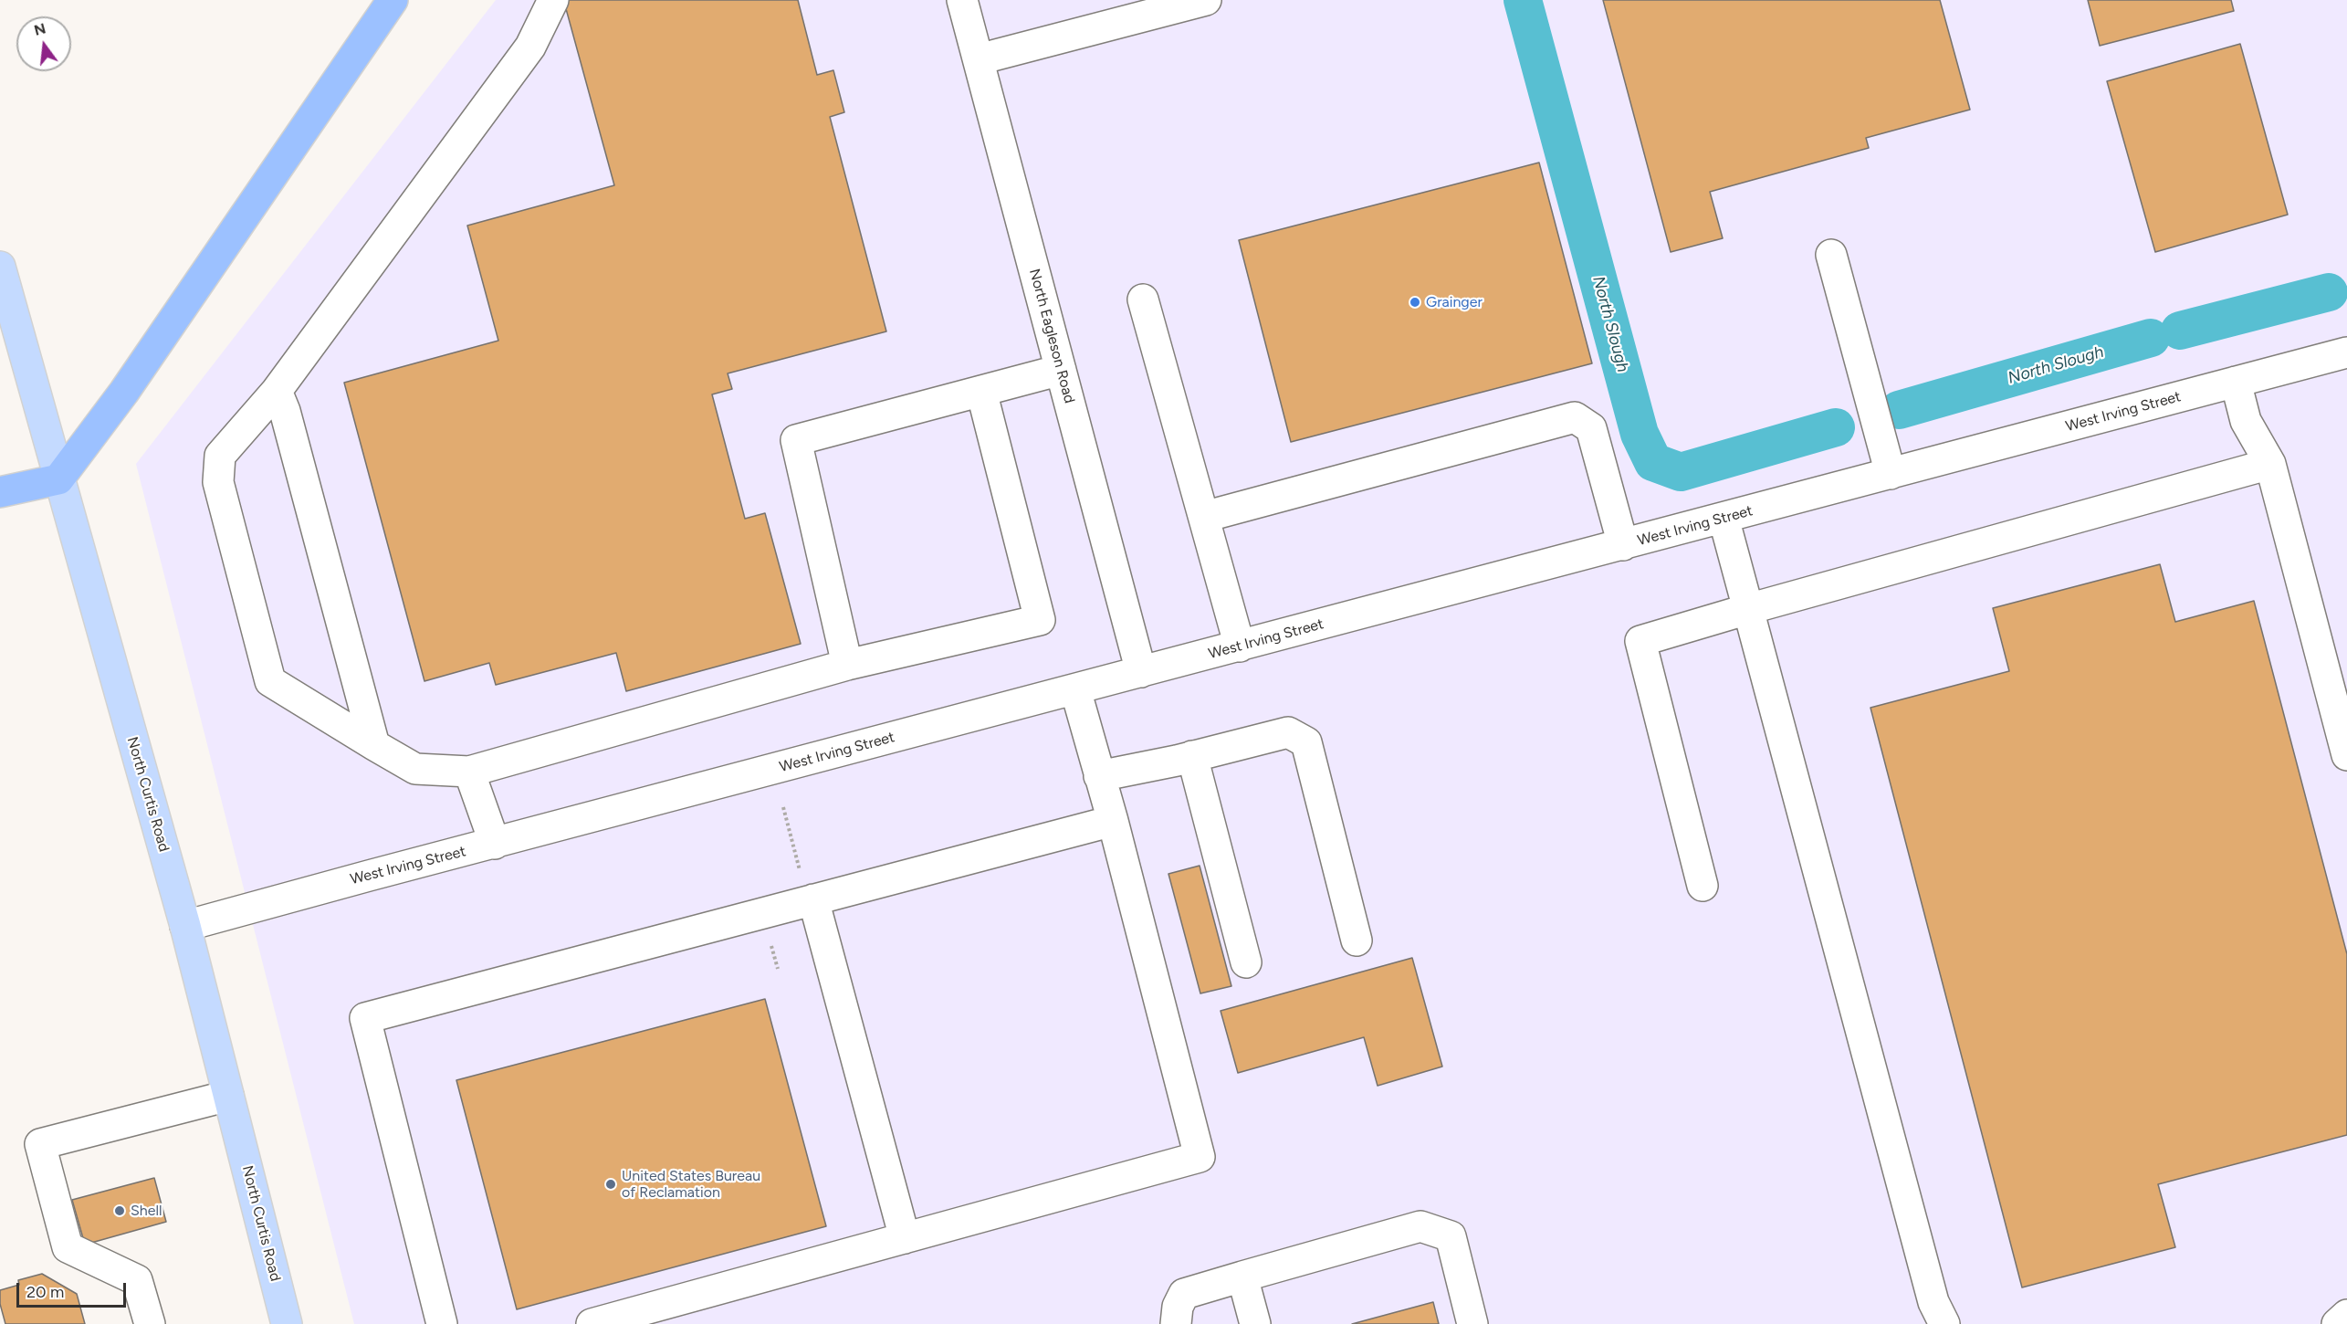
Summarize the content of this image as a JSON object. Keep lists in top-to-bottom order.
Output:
{
  "streets": {
    "main road": ["North Curtis Road"],
    "street": ["North Eagleson Road", "West Irving Street"]
  },
  "crossings": [
    ["North Eagleson Road", "West Irving Street"],
    ["West Irving Street", "North Curtis Road"]
  ],
  "water": ["North Slough"],
  "places": ["Grainger", "United States Bureau of Reclamation", "Shell"],
  "scale_bar": "20 m",
  "north": "top"
}
